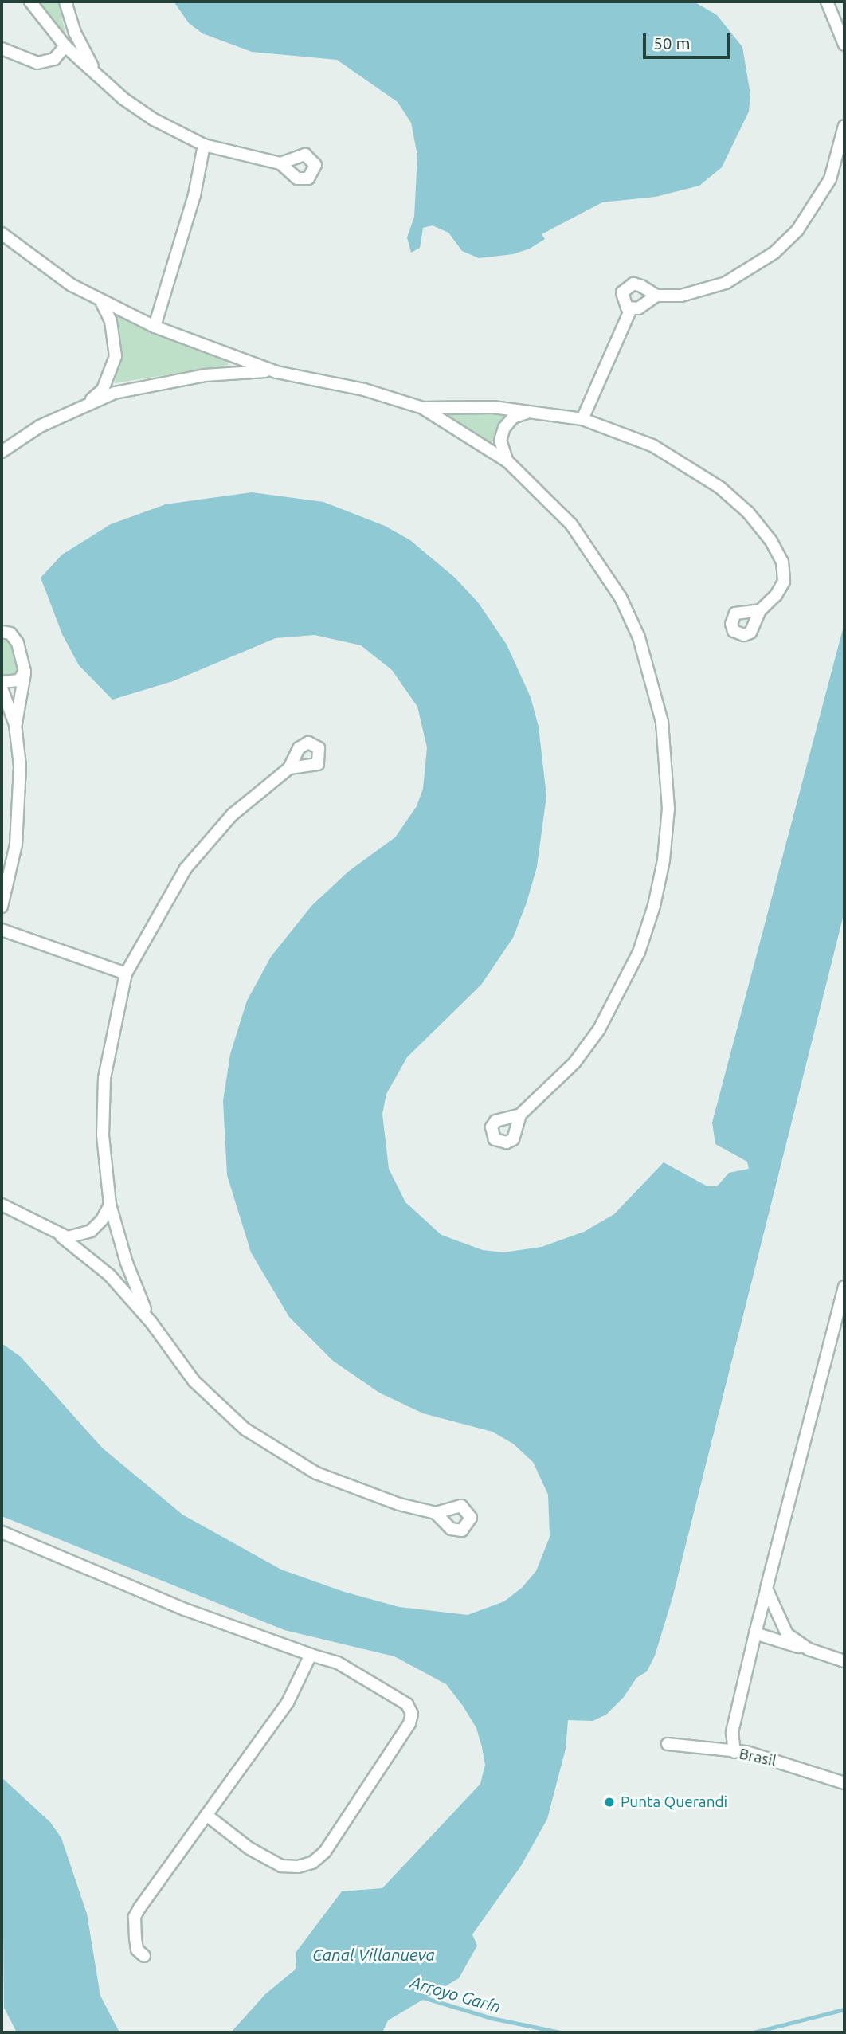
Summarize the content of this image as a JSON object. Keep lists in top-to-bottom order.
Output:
{
  "streets": {
    "street": ["Brasil"]
  },
  "water": ["Canal Villanueva", "Arroyo Garín"],
  "places": ["Punta Querandi"],
  "scale_bar": "50 m"
}
